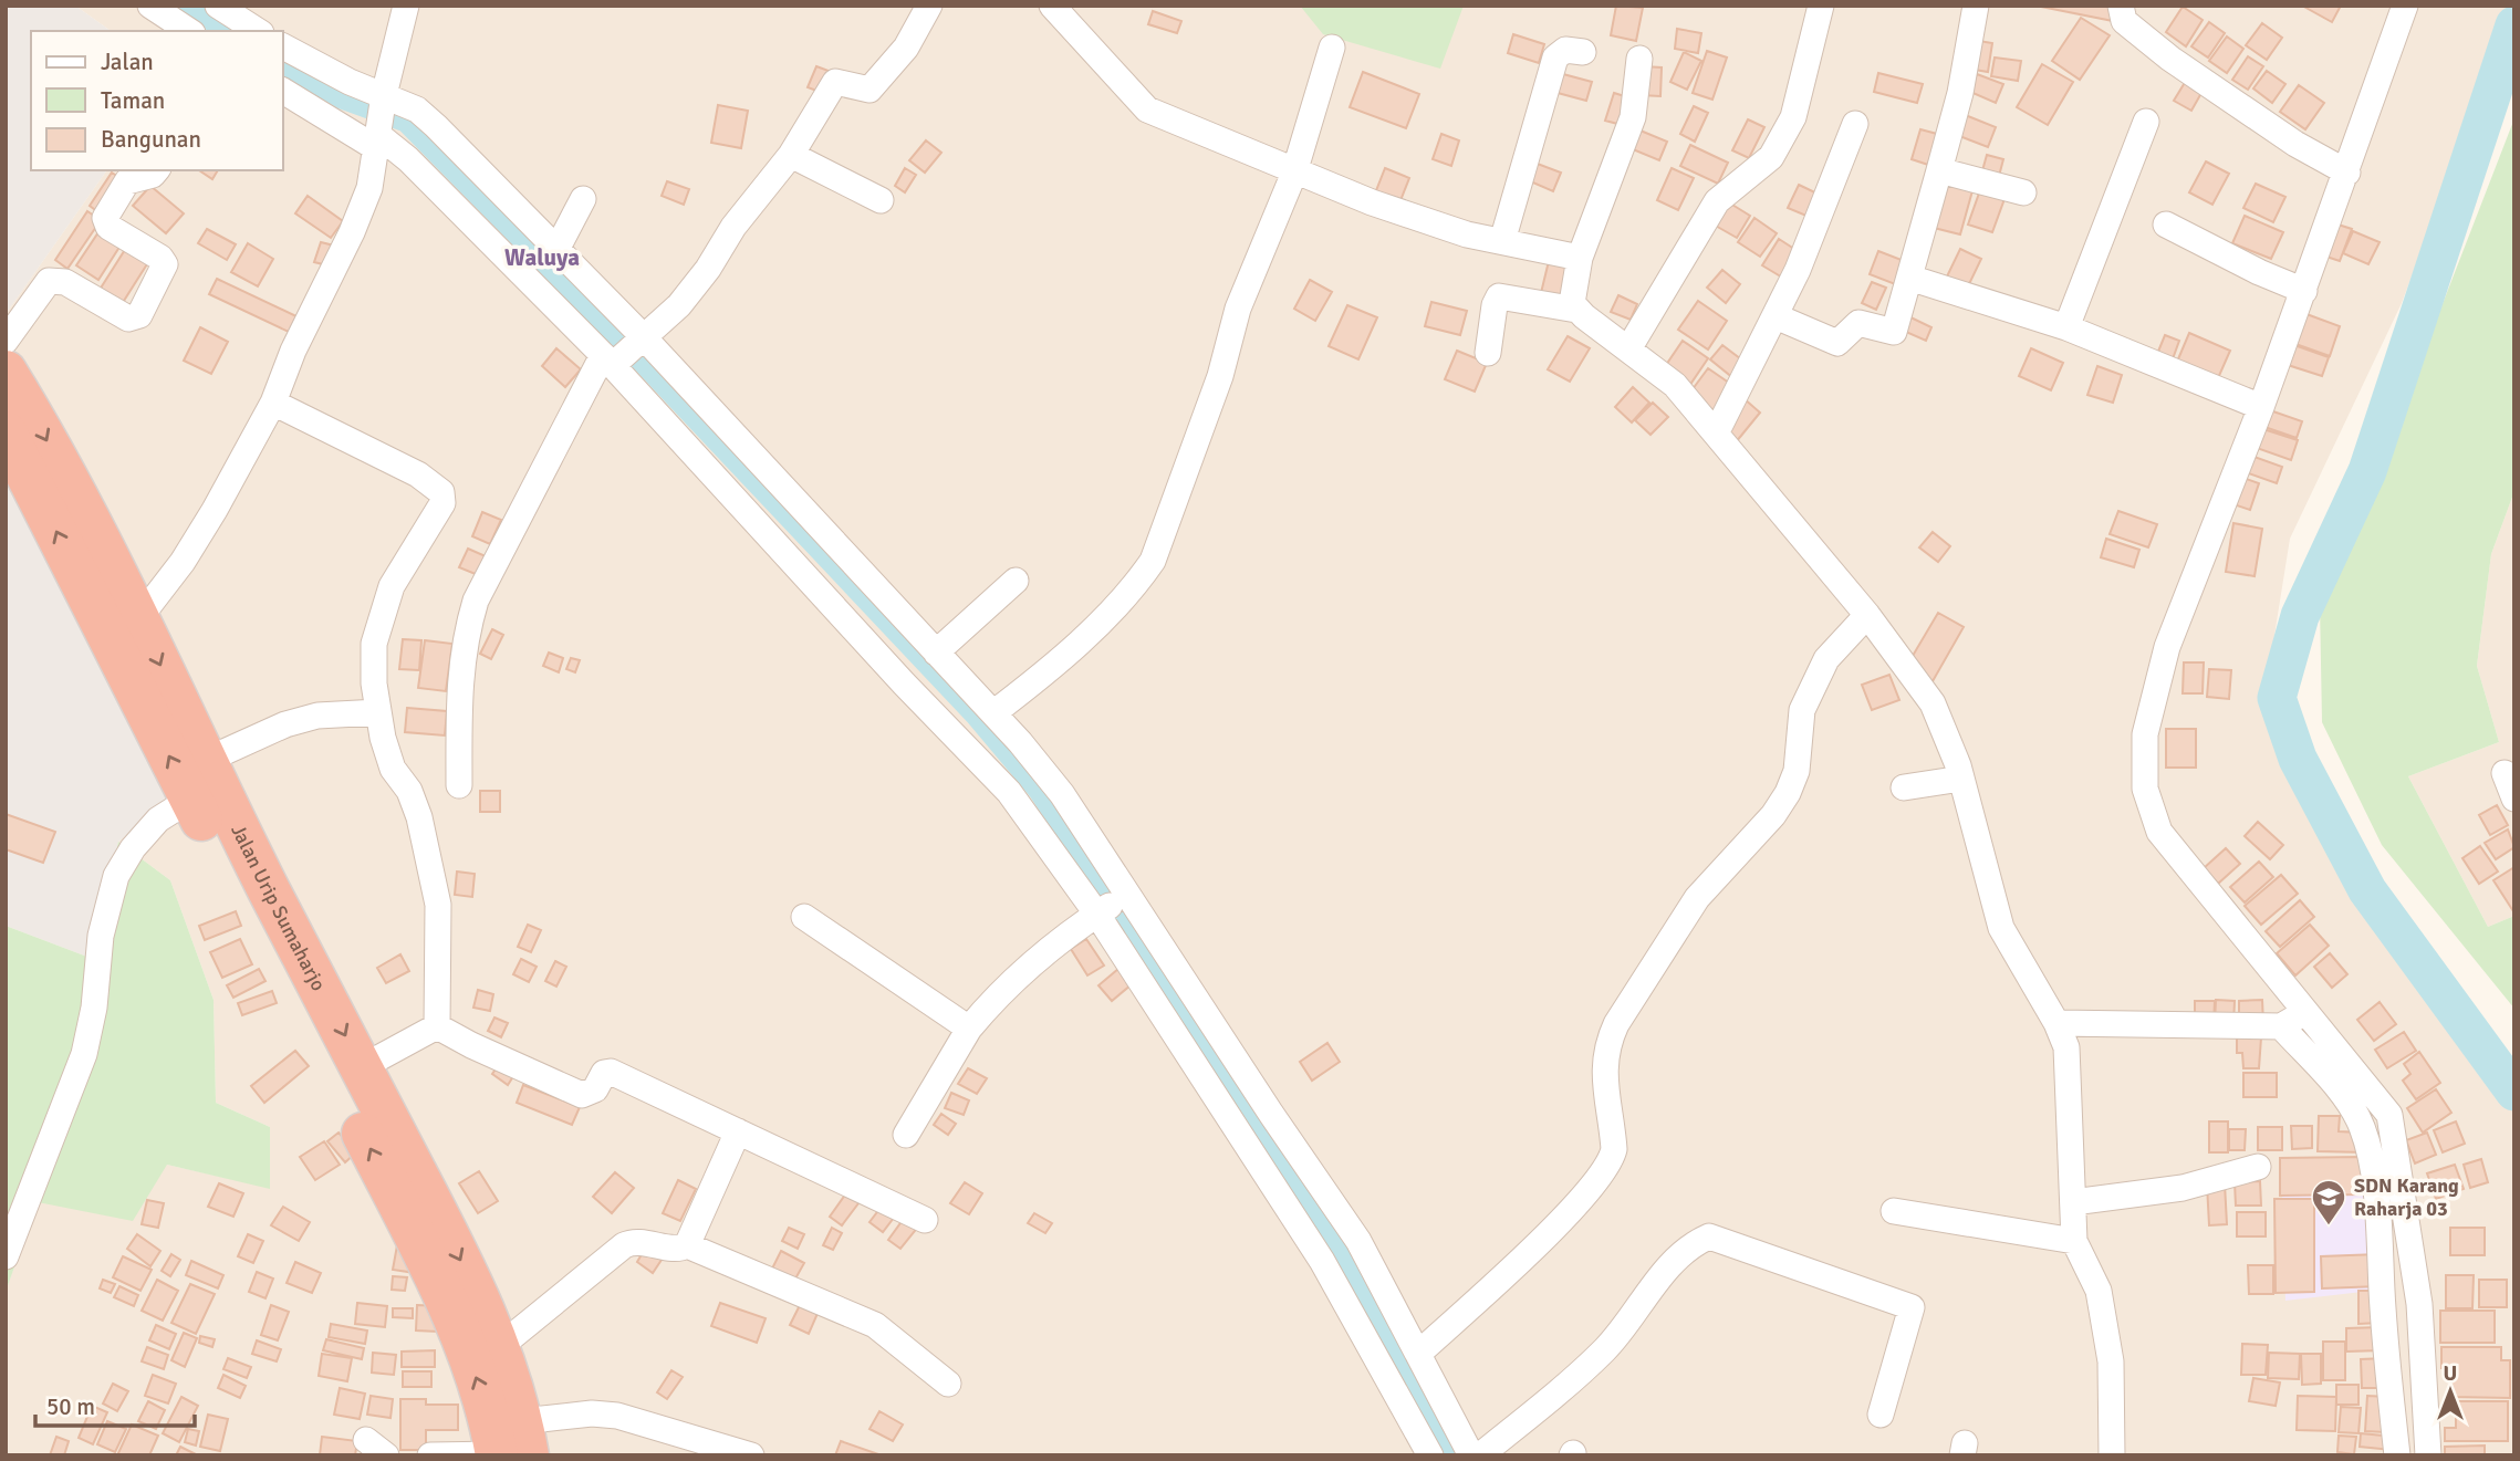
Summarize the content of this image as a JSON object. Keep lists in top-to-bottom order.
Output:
{
  "streets": {
    "highway": ["Jalan Urip Sumaharjo"]
  },
  "districts": ["Waluya"],
  "places": {
    "school or university": ["SDN Karang Raharja 03"]
  },
  "legend": ["Jalan", "Taman", "Bangunan"],
  "scale_bar": "50 m",
  "north": "top"
}
